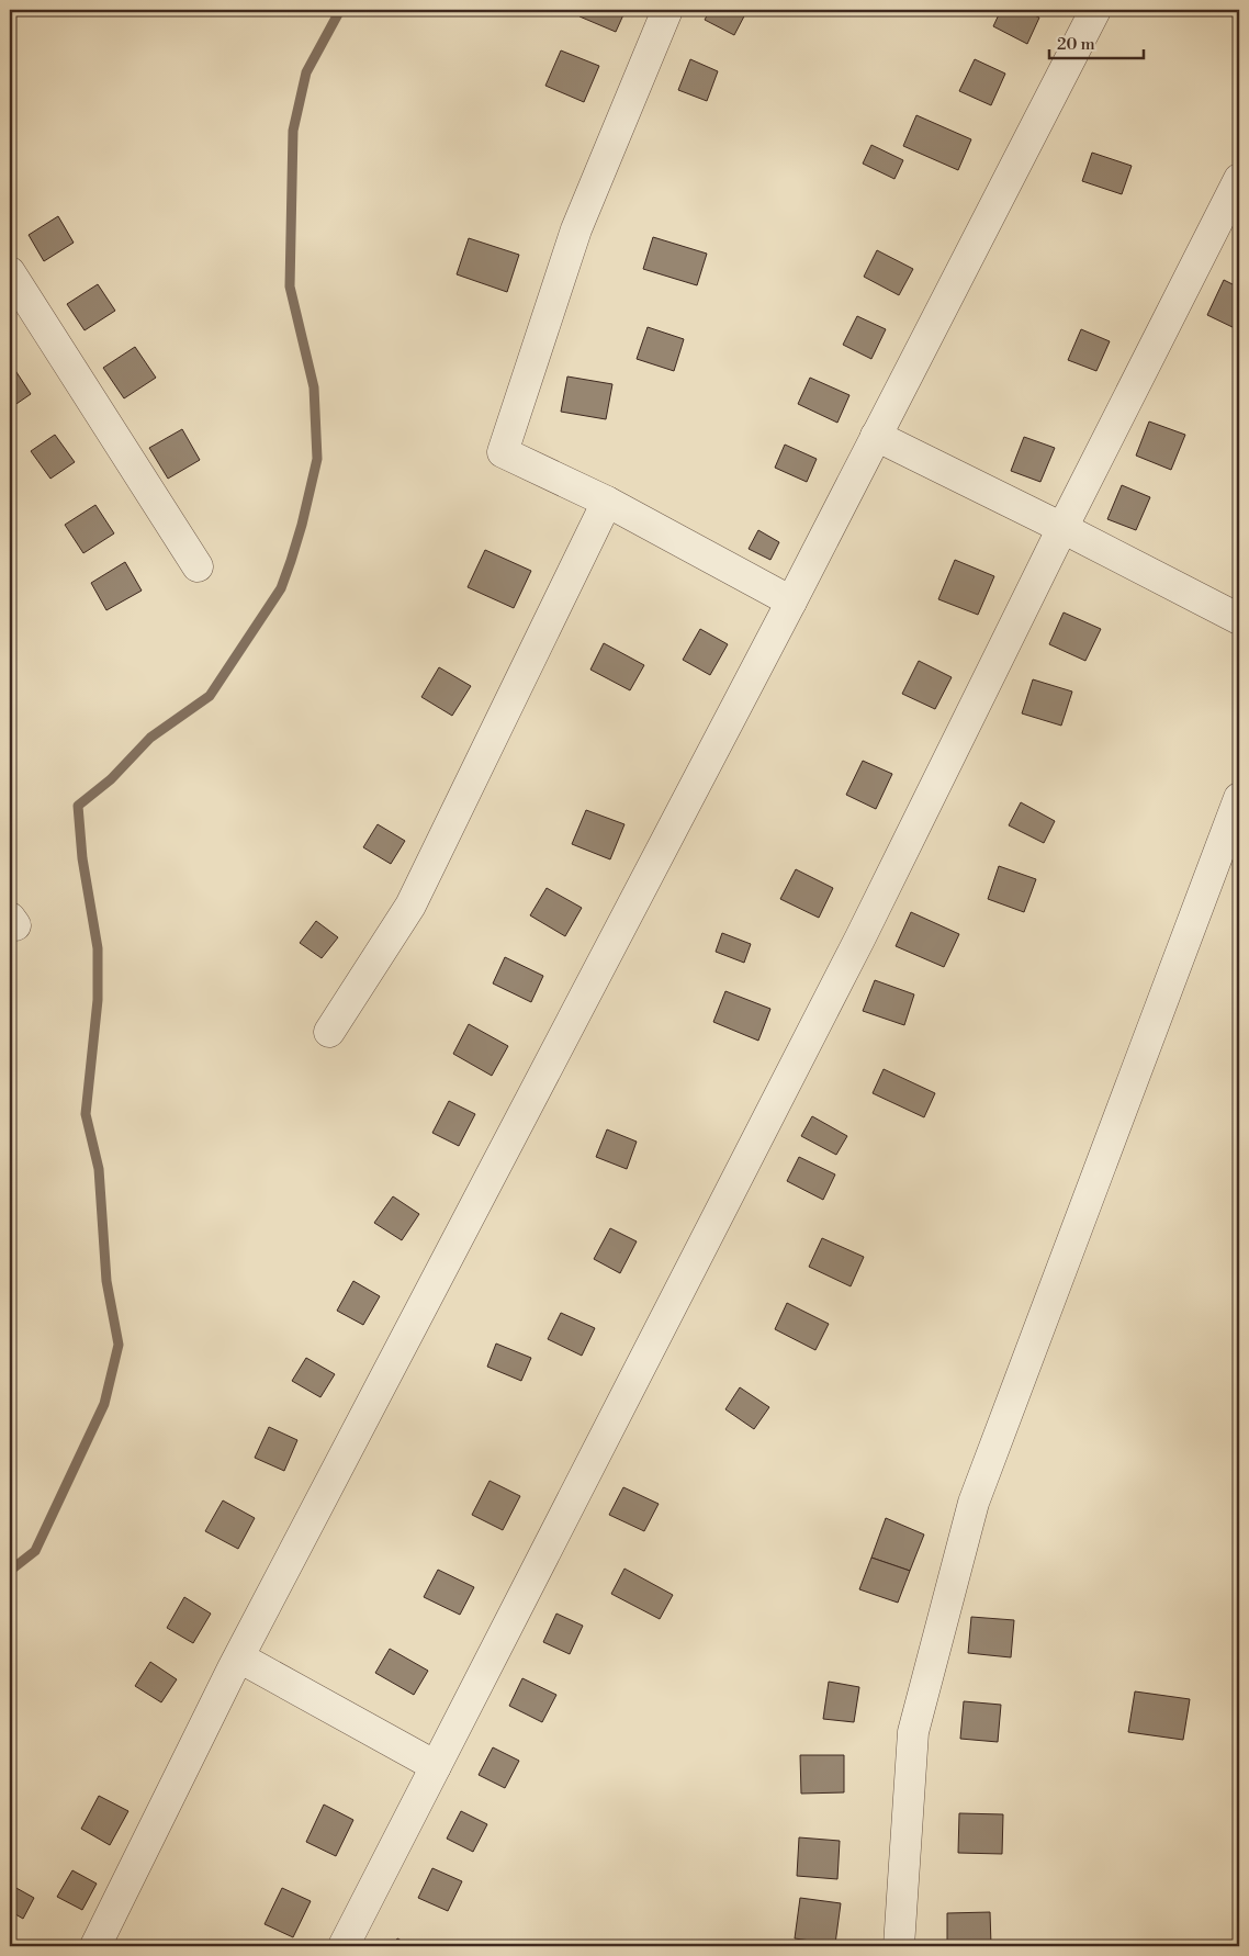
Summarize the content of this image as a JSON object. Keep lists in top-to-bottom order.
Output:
{
  "scale_bar": "20 m"
}
